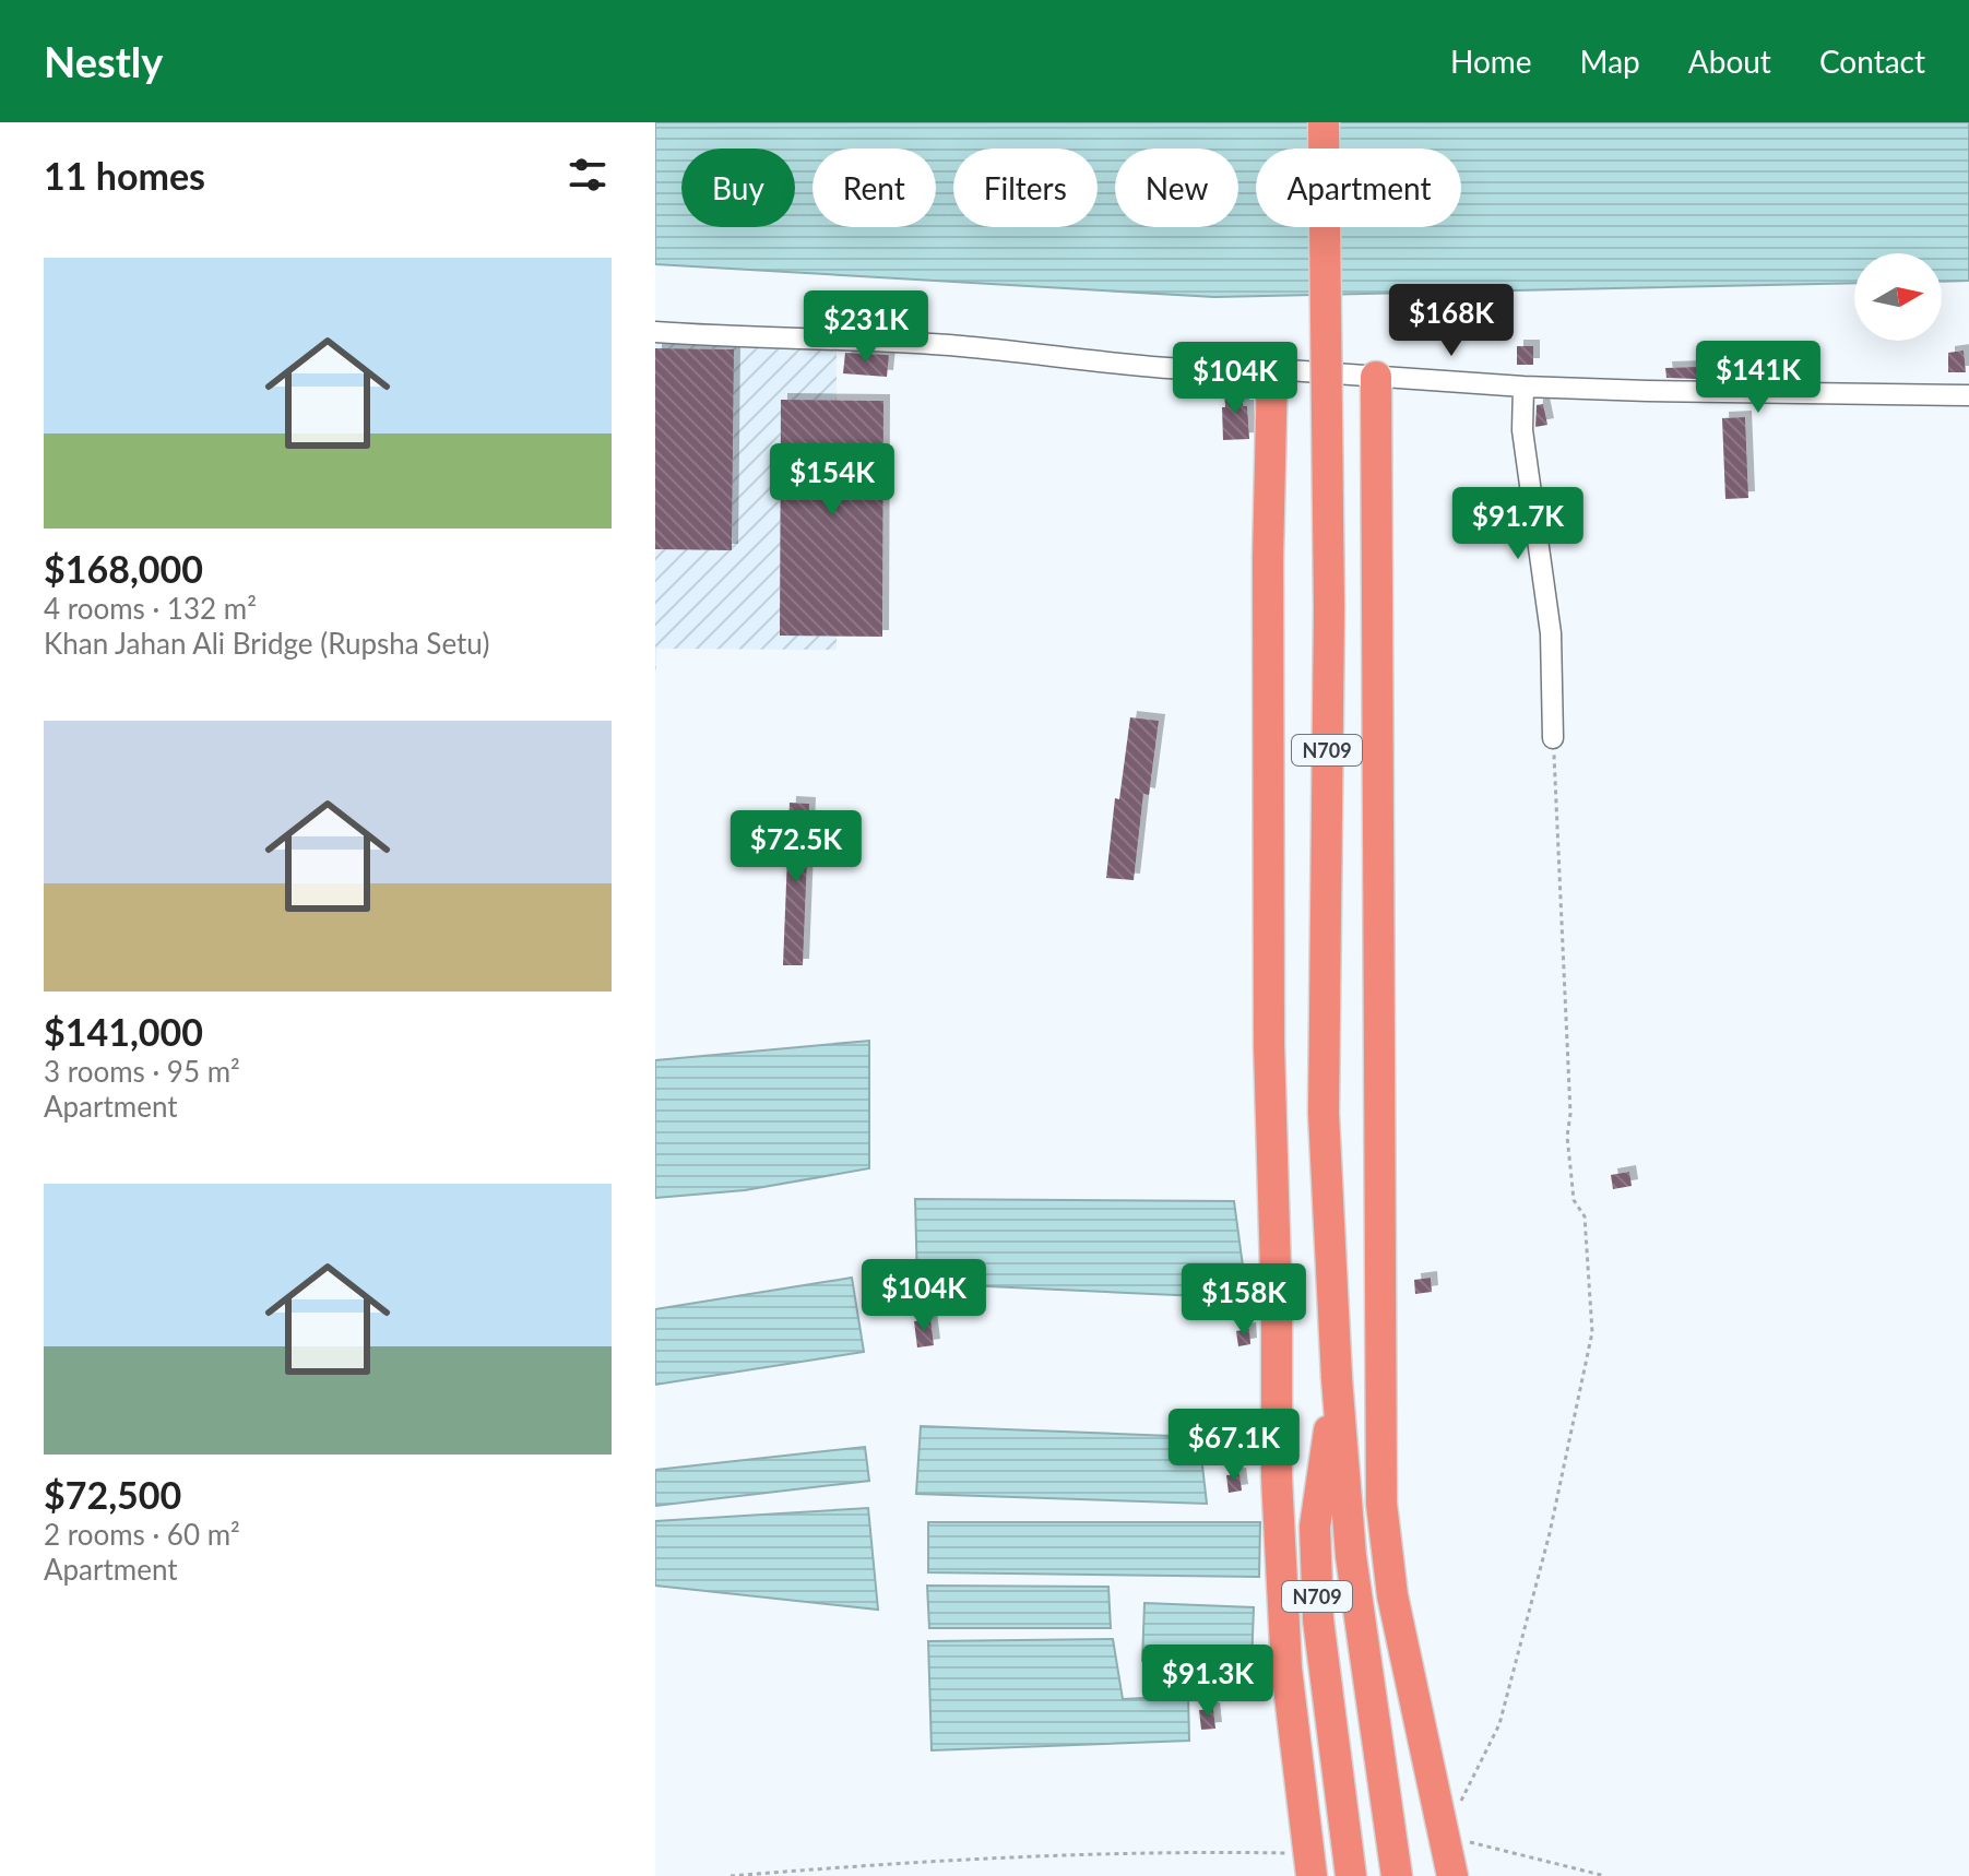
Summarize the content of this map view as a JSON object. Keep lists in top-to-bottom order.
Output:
{
  "streets": {
    "highway": ["N709"]
  },
  "north": "right",
  "page": {
    "header": "Nestly",
    "nav": [
      "Home",
      "Map",
      "About",
      "Contact"
    ],
    "heading": "11 homes",
    "chip": [
      "Buy",
      "Rent",
      "Filters",
      "New",
      "Apartment"
    ],
    "list": [
      {
        "name": "$168,000",
        "note": "4 rooms · 132 m² · Khan Jahan Ali Bridge (Rupsha Setu)"
      },
      {
        "name": "$141,000",
        "note": "3 rooms · 95 m² · Apartment"
      },
      {
        "name": "$72,500",
        "note": "2 rooms · 60 m² · Apartment"
      }
    ],
    "price": [
      "$168K",
      "$231K",
      "$141K",
      "$104K",
      "$154K",
      "$91.7K",
      "$72.5K",
      "$104K",
      "$158K",
      "$67.1K",
      "$91.3K"
    ]
  }
}
